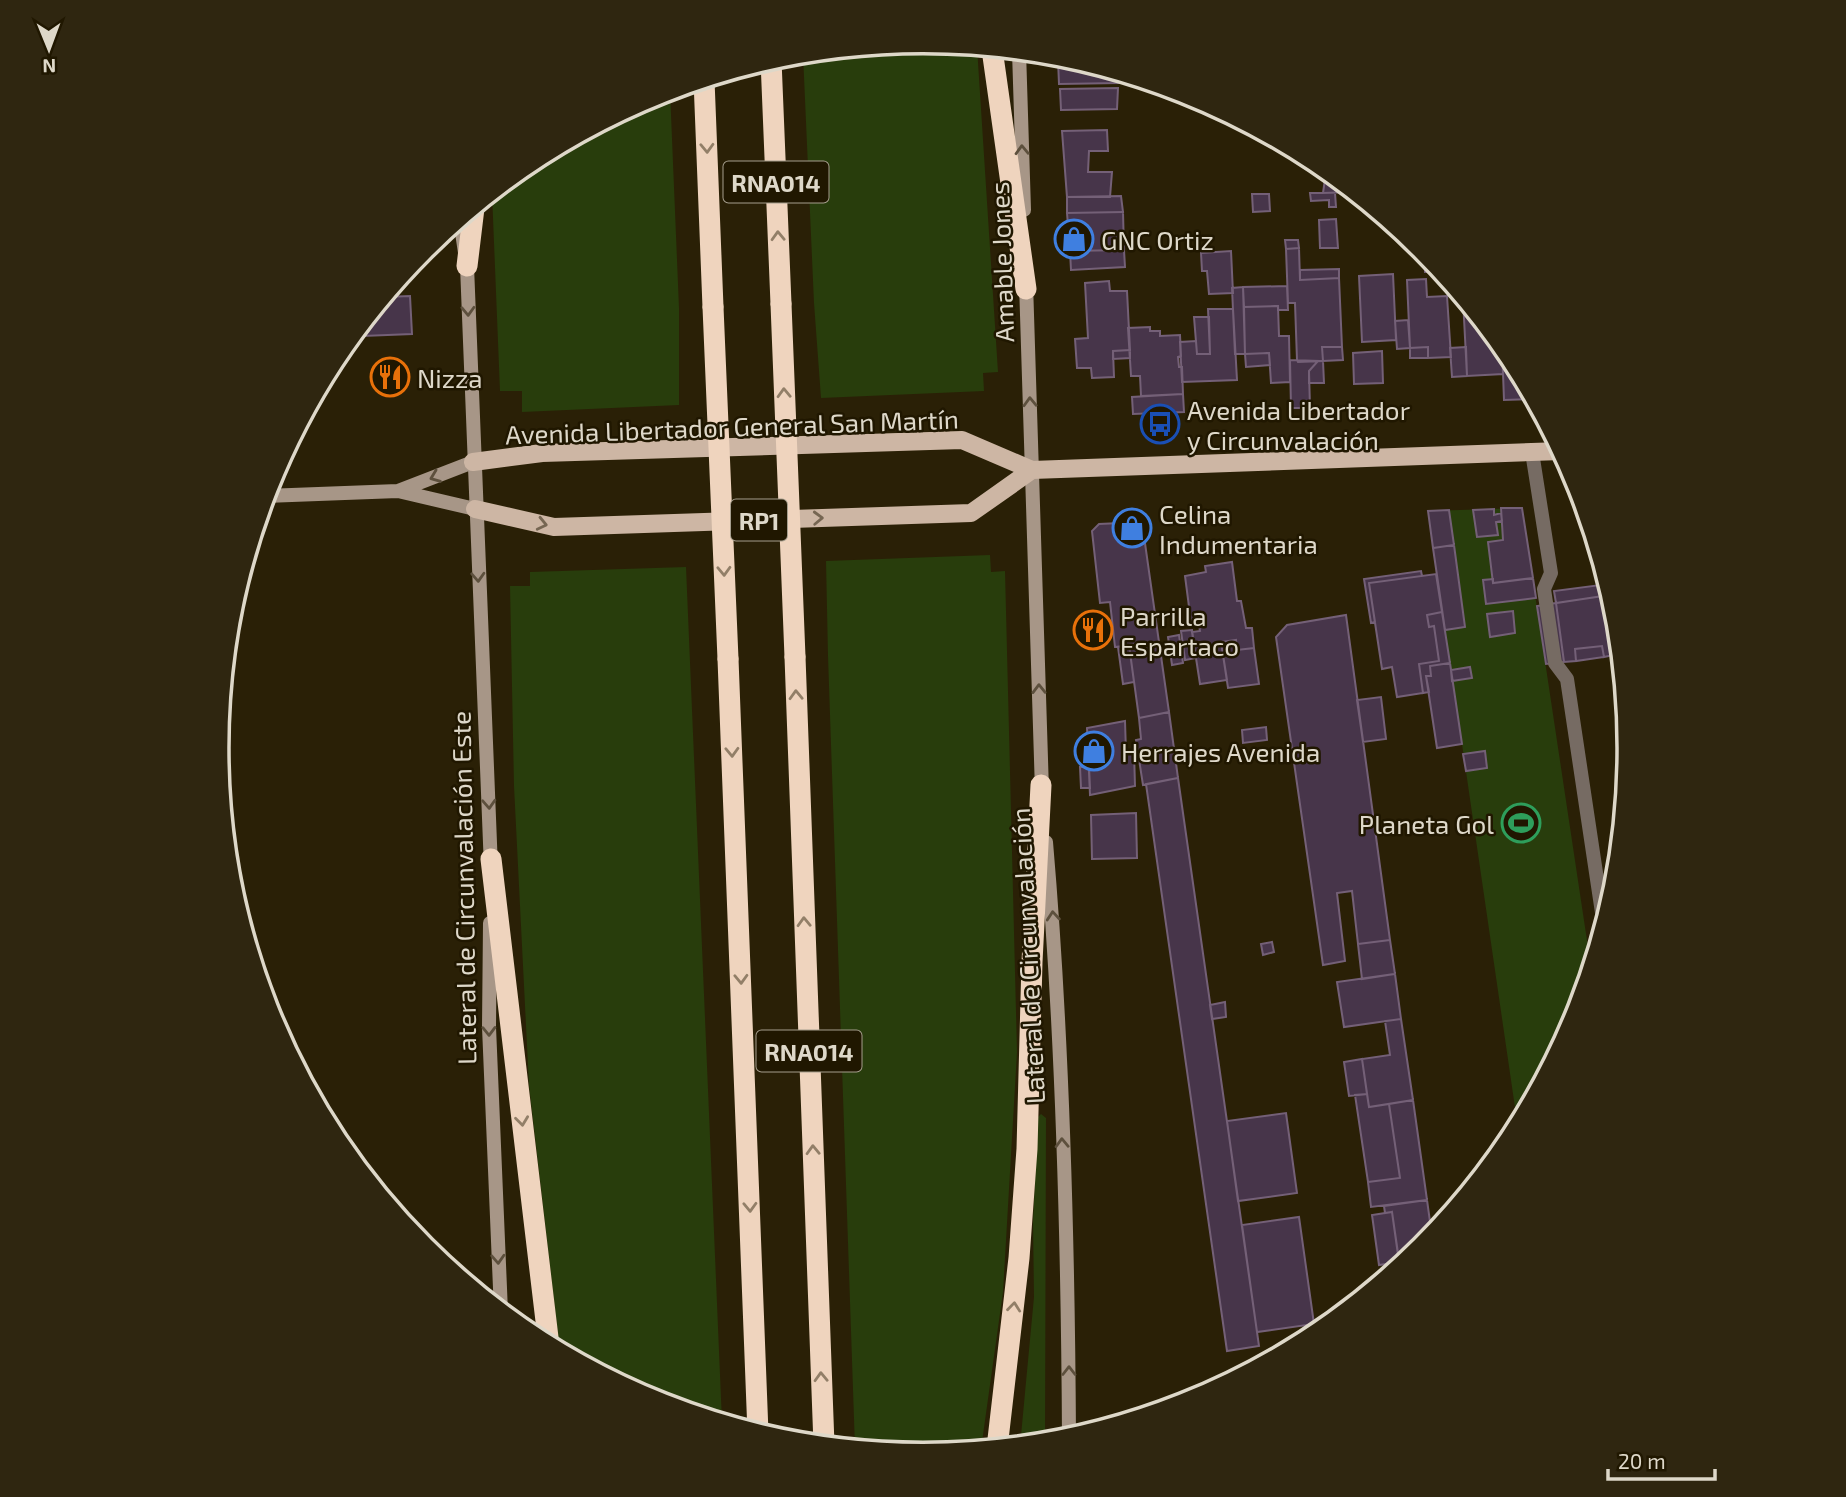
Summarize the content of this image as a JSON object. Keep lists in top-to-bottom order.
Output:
{
  "streets": {
    "highway": ["RNA014"],
    "main road": ["Avenida Libertador General San Martín", "RP1"],
    "street": ["Amable Jones", "Lateral de Circunvalación Este", "Lateral de Circunvalación"]
  },
  "crossings": [
    ["Amable Jones", "Avenida Libertador General San Martín"],
    ["Amable Jones", "RP1"],
    ["Amable Jones", "Lateral de Circunvalación"],
    ["Avenida Libertador General San Martín", "RP1"],
    ["Avenida Libertador General San Martín", "Lateral de Circunvalación Este"],
    ["Avenida Libertador General San Martín", "Lateral de Circunvalación"],
    ["RP1", "Lateral de Circunvalación Este"],
    ["RP1", "Lateral de Circunvalación"]
  ],
  "one_way": ["Amable Jones", "Lateral de Circunvalación Este", "Lateral de Circunvalación"],
  "places": {
    "shop": ["GNC Ortiz", "Celina Indumentaria", "Herrajes Avenida"],
    "restaurant": ["Nizza", "Parrilla Espartaco"],
    "bus stop": ["Avenida Libertador y Circunvalación"],
    "sports": ["Planeta Gol"]
  },
  "scale_bar": "20 m",
  "north": "bottom"
}
